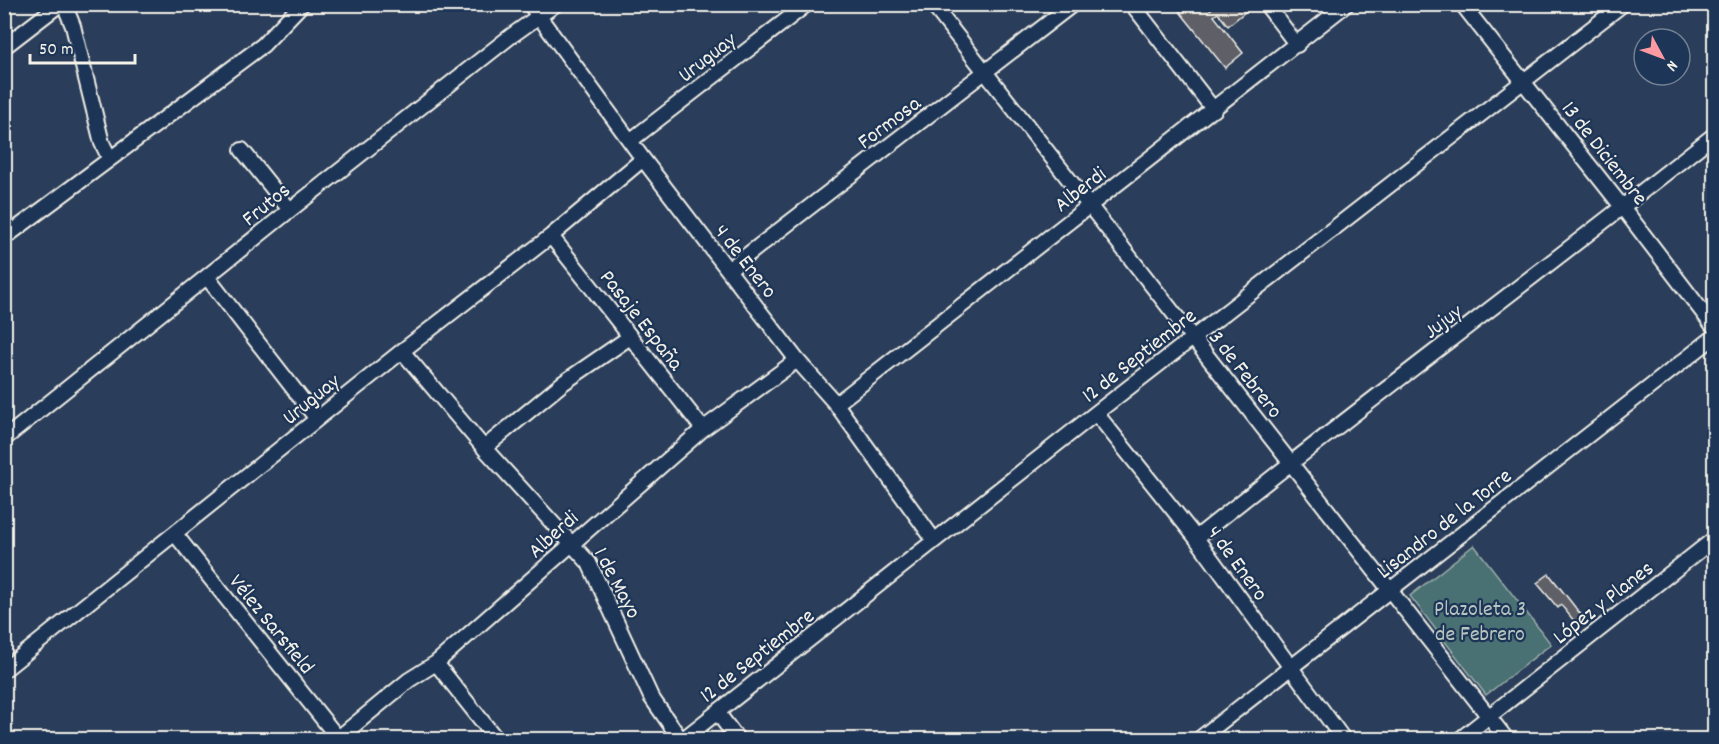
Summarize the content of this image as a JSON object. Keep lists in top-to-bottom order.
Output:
{
  "streets": {
    "street": [
      "Uruguay",
      "Formosa",
      "13 de Diciembre",
      "Alberdi",
      "Frutos",
      "4 de Enero",
      "Pasaje España",
      "Jujuy",
      "12 de Septiembre",
      "3 de Febrero",
      "Lisandro de la Torre",
      "1 de Mayo",
      "López y Planes",
      "Vélez Sarsfield"
    ]
  },
  "crossings": [
    ["Uruguay", "4 de Enero"],
    ["Uruguay", "Pasaje España"],
    ["Uruguay", "1 de Mayo"],
    ["Uruguay", "Vélez Sarsfield"],
    ["Formosa", "4 de Enero"],
    ["Formosa", "3 de Febrero"],
    ["13 de Diciembre", "Jujuy"],
    ["13 de Diciembre", "12 de Septiembre"],
    ["Alberdi", "4 de Enero"],
    ["Alberdi", "Pasaje España"],
    ["Alberdi", "3 de Febrero"],
    ["Alberdi", "1 de Mayo"],
    ["Alberdi", "Vélez Sarsfield"],
    ["Frutos", "4 de Enero"],
    ["4 de Enero", "Jujuy"],
    ["4 de Enero", "12 de Septiembre"],
    ["4 de Enero", "Lisandro de la Torre"],
    ["Jujuy", "3 de Febrero"],
    ["12 de Septiembre", "3 de Febrero"],
    ["12 de Septiembre", "1 de Mayo"],
    ["3 de Febrero", "Lisandro de la Torre"],
    ["3 de Febrero", "López y Planes"]
  ],
  "parks": ["Plazoleta 3 de Febrero"],
  "scale_bar": "50 m",
  "north": "bottom right"
}
